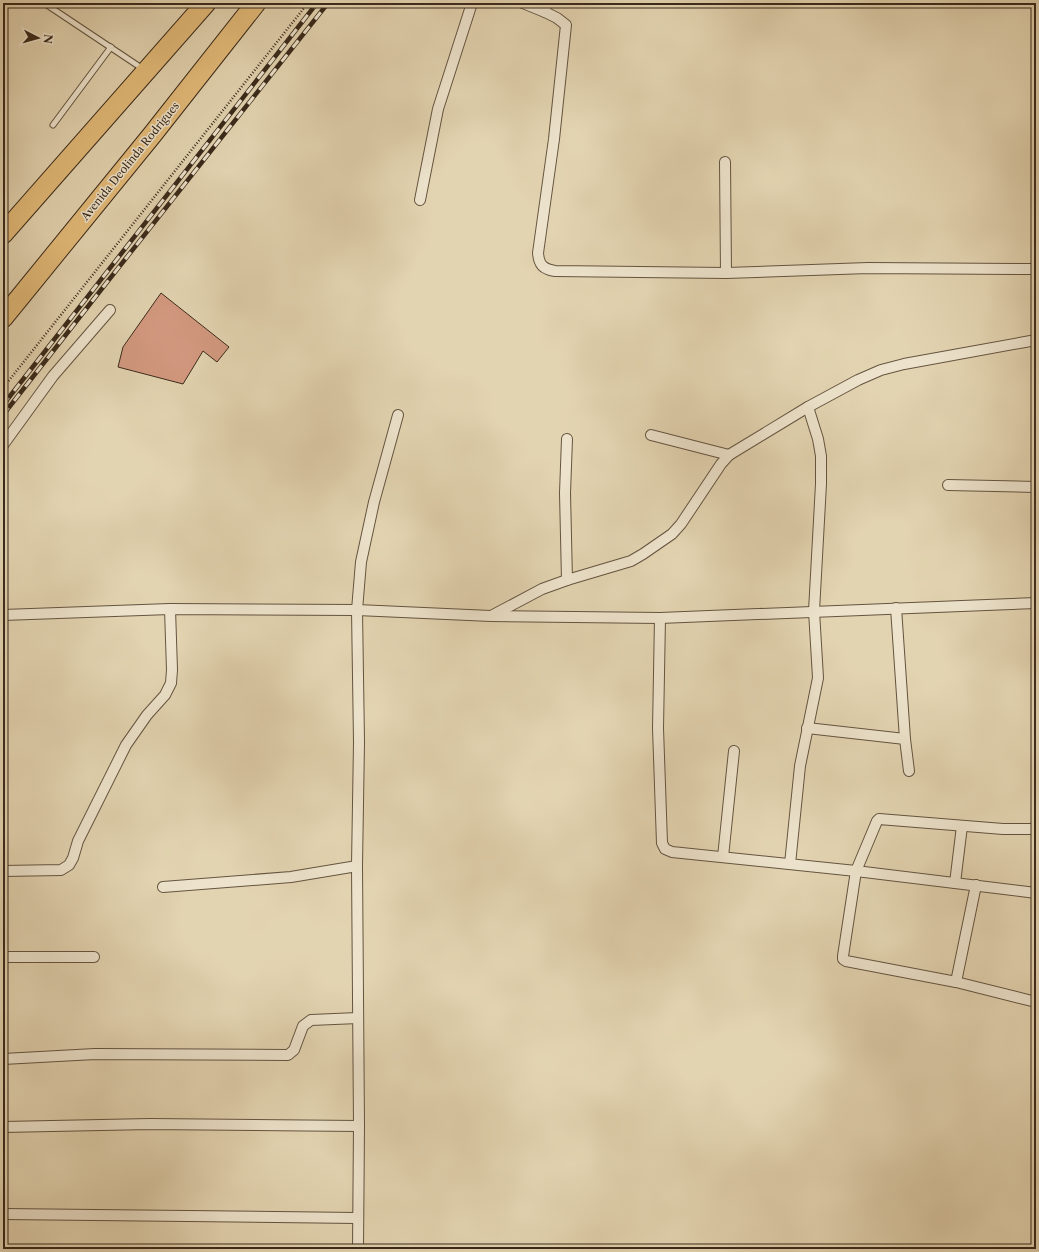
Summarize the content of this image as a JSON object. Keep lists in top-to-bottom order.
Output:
{
  "streets": {
    "highway": ["Avenida Deolinda Rodrigues"]
  },
  "north": "right"
}
